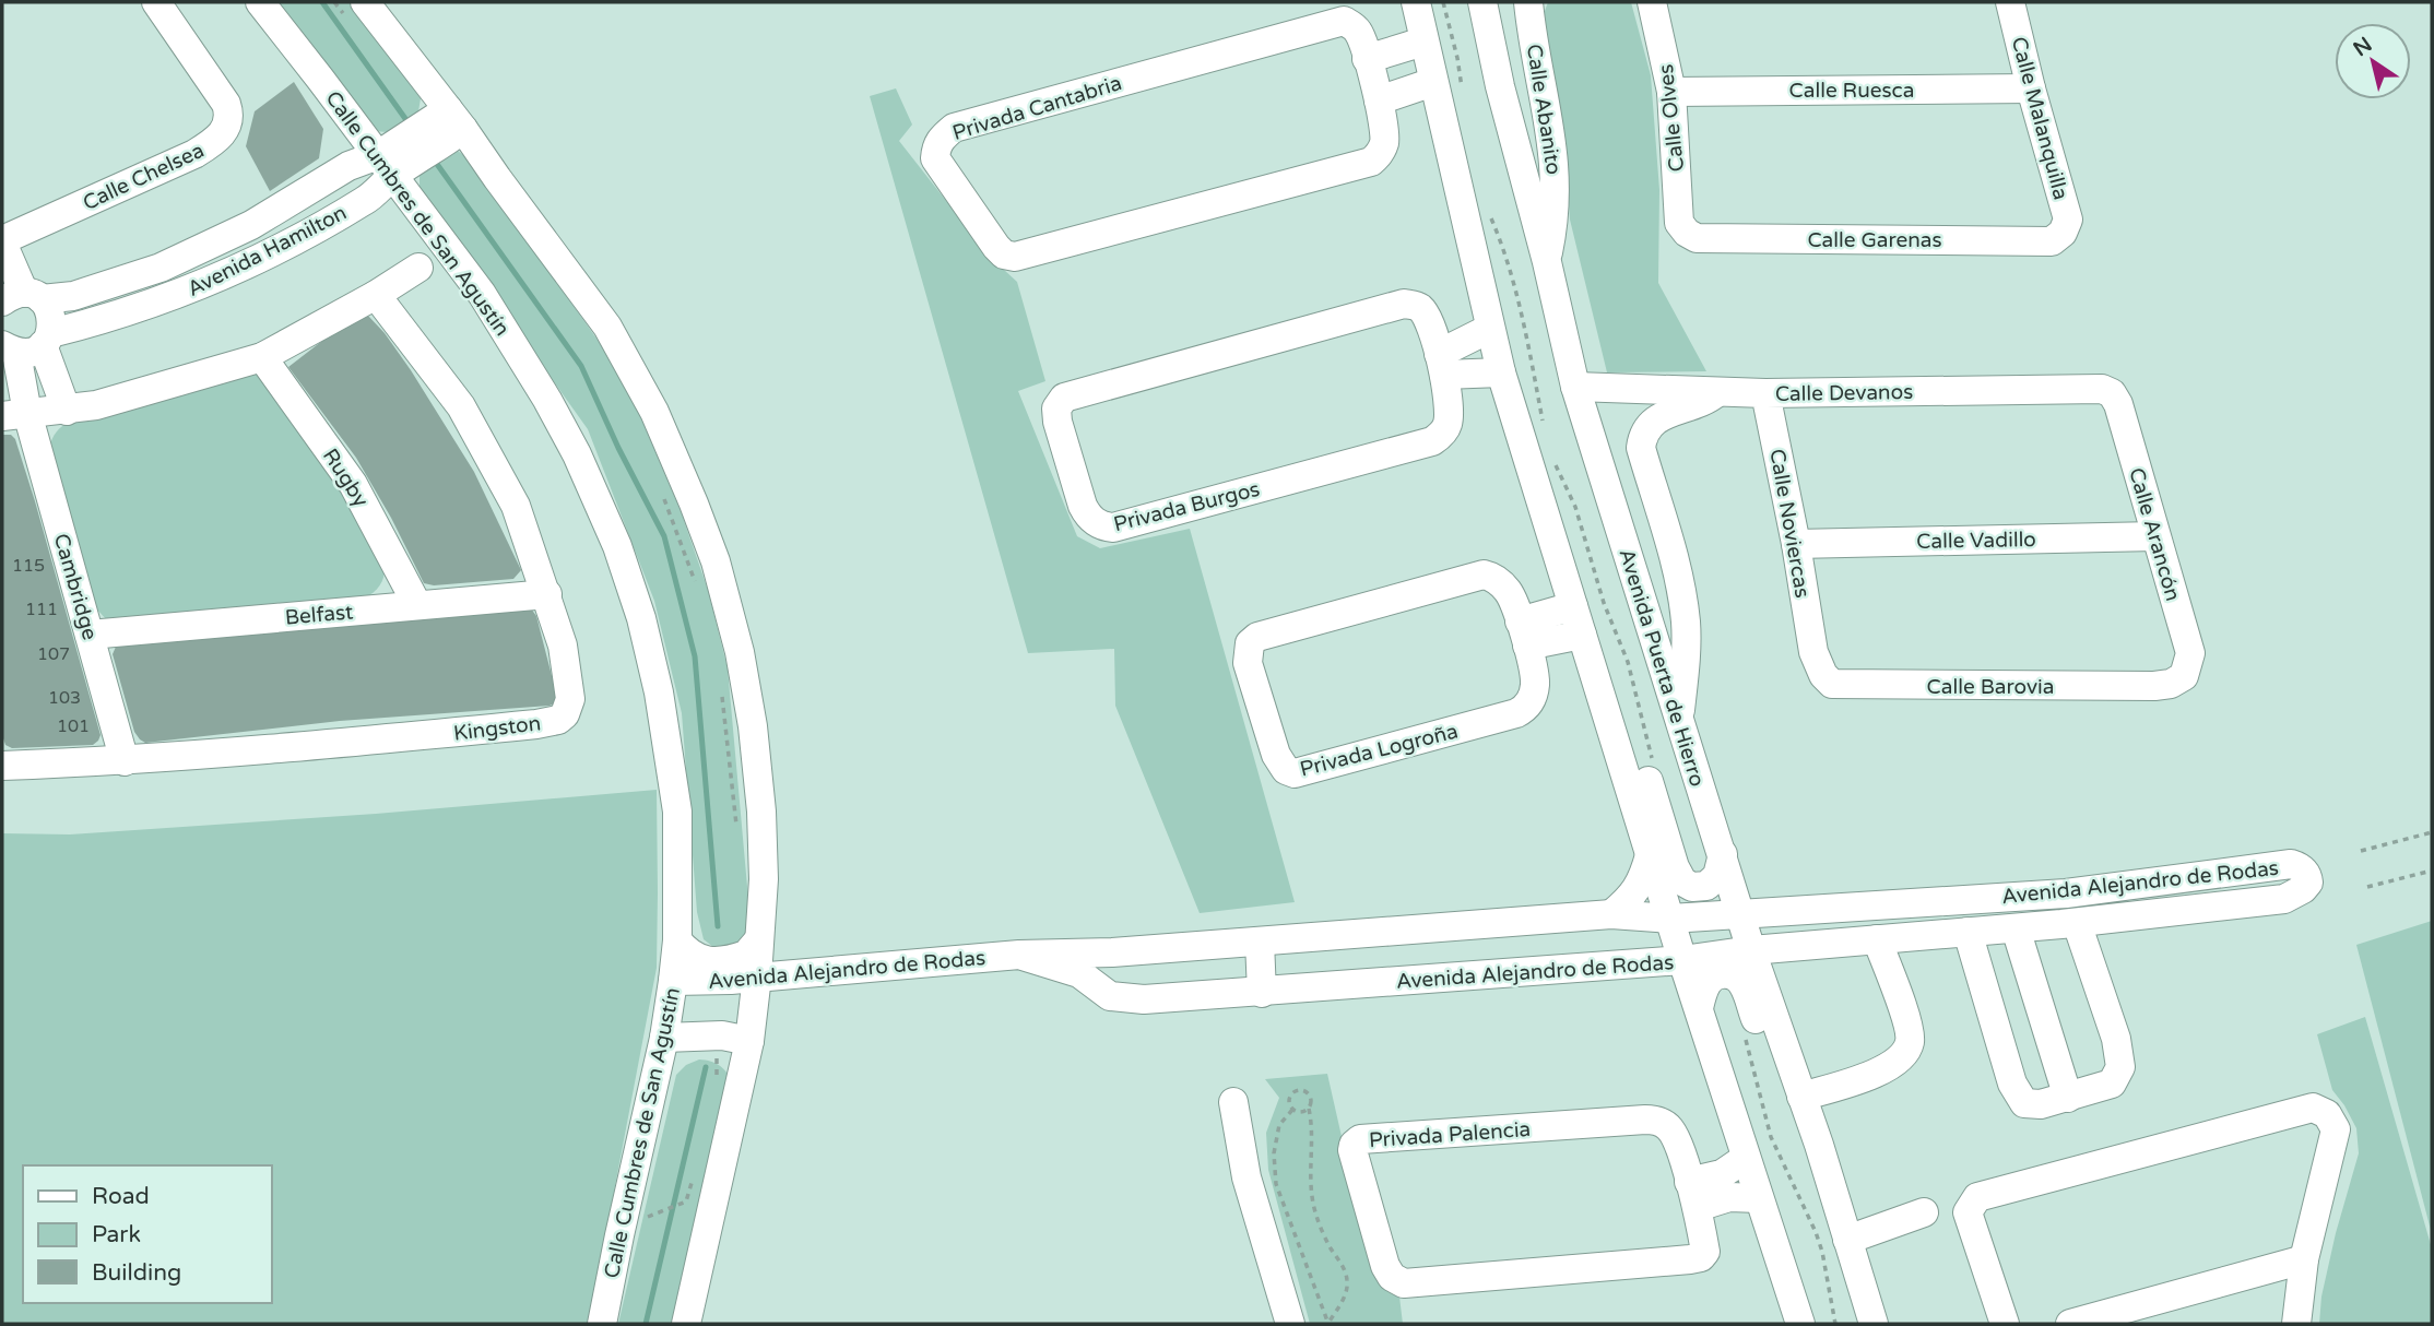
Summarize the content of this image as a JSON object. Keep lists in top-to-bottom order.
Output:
{
  "streets": {
    "street": [
      "Calle Ruesca",
      "Privada Cantabria",
      "Calle Abanito",
      "Calle Olves",
      "Calle Malanquilla",
      "Calle Chelsea",
      "Calle Cumbres de San Agustín",
      "Calle Garenas",
      "Avenida Hamilton",
      "Calle Devanos",
      "Rugby",
      "Privada Burgos",
      "Calle Noviercas",
      "Calle Arancón",
      "Calle Vadillo",
      "Cambridge",
      "Belfast",
      "Avenida Puerta de Hierro",
      "Calle Barovia",
      "Kingston",
      "Privada Logroña",
      "Avenida Alejandro de Rodas",
      "Privada Palencia"
    ]
  },
  "crossings": [
    ["Calle Ruesca", "Calle Olves"],
    ["Calle Ruesca", "Calle Malanquilla"],
    ["Calle Abanito", "Avenida Puerta de Hierro"],
    ["Calle Olves", "Calle Garenas"],
    ["Calle Malanquilla", "Calle Garenas"],
    ["Calle Cumbres de San Agustín", "Avenida Hamilton"],
    ["Calle Cumbres de San Agustín", "Avenida Alejandro de Rodas"],
    ["Avenida Hamilton", "Cambridge"],
    ["Calle Devanos", "Calle Noviercas"],
    ["Calle Devanos", "Calle Arancón"],
    ["Calle Devanos", "Avenida Puerta de Hierro"],
    ["Rugby", "Belfast"],
    ["Calle Noviercas", "Calle Vadillo"],
    ["Calle Noviercas", "Calle Barovia"],
    ["Calle Arancón", "Calle Vadillo"],
    ["Calle Arancón", "Calle Barovia"],
    ["Cambridge", "Belfast"],
    ["Cambridge", "Kingston"],
    ["Belfast", "Kingston"],
    ["Avenida Puerta de Hierro", "Avenida Alejandro de Rodas"]
  ],
  "house_numbers": [
    "115",
    "111",
    "107",
    "103",
    "101"
  ],
  "legend": ["Road", "Park", "Building"],
  "north": "top left"
}
